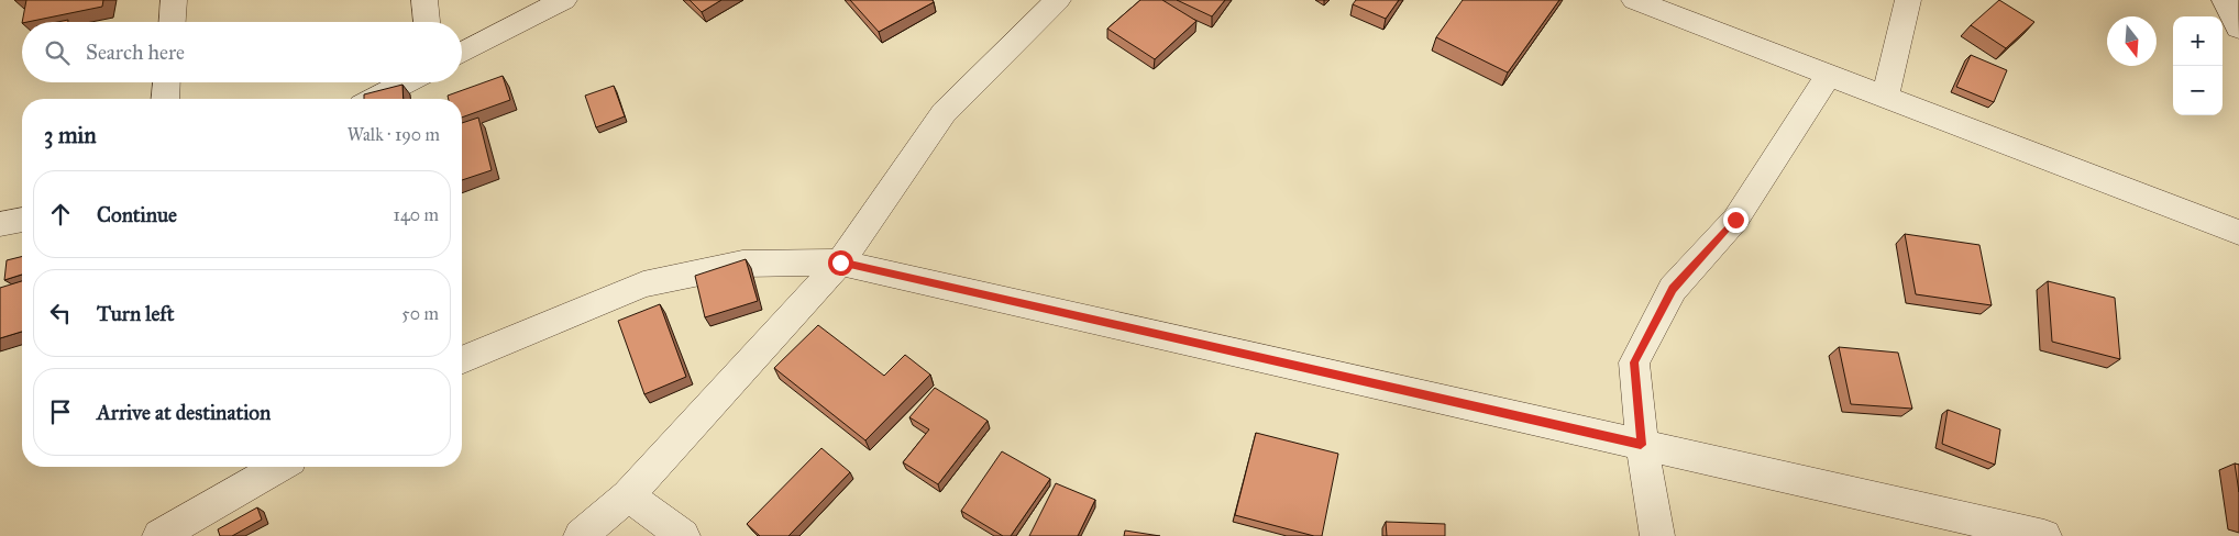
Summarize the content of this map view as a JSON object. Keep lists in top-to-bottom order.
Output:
{
  "north": "bottom",
  "page": {
    "map_buttons": ["+", "−"],
    "search": "Search here",
    "heading": ["3 min", "Walk · 190 m"],
    "list": [
      ["Continue", "140 m"],
      ["Turn left", "50 m"],
      "Arrive at destination"
    ]
  }
}
